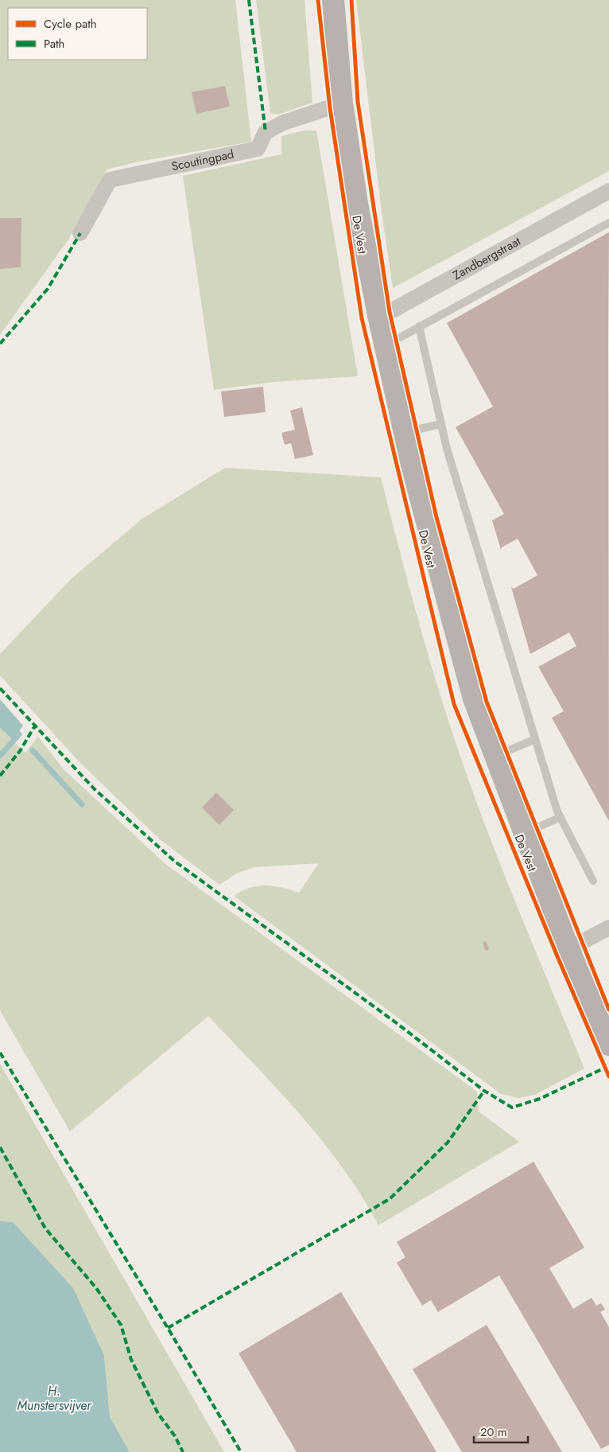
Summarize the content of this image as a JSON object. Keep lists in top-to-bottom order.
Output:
{
  "streets": {
    "main road": ["De Vest"],
    "street": ["Scoutingpad", "Zandbergstraat"]
  },
  "crossings": [
    ["Scoutingpad", "De Vest"],
    ["De Vest", "Zandbergstraat"]
  ],
  "water": ["H. Munstersvijver"],
  "legend": ["Cycle path", "Path"],
  "scale_bar": "20 m"
}
